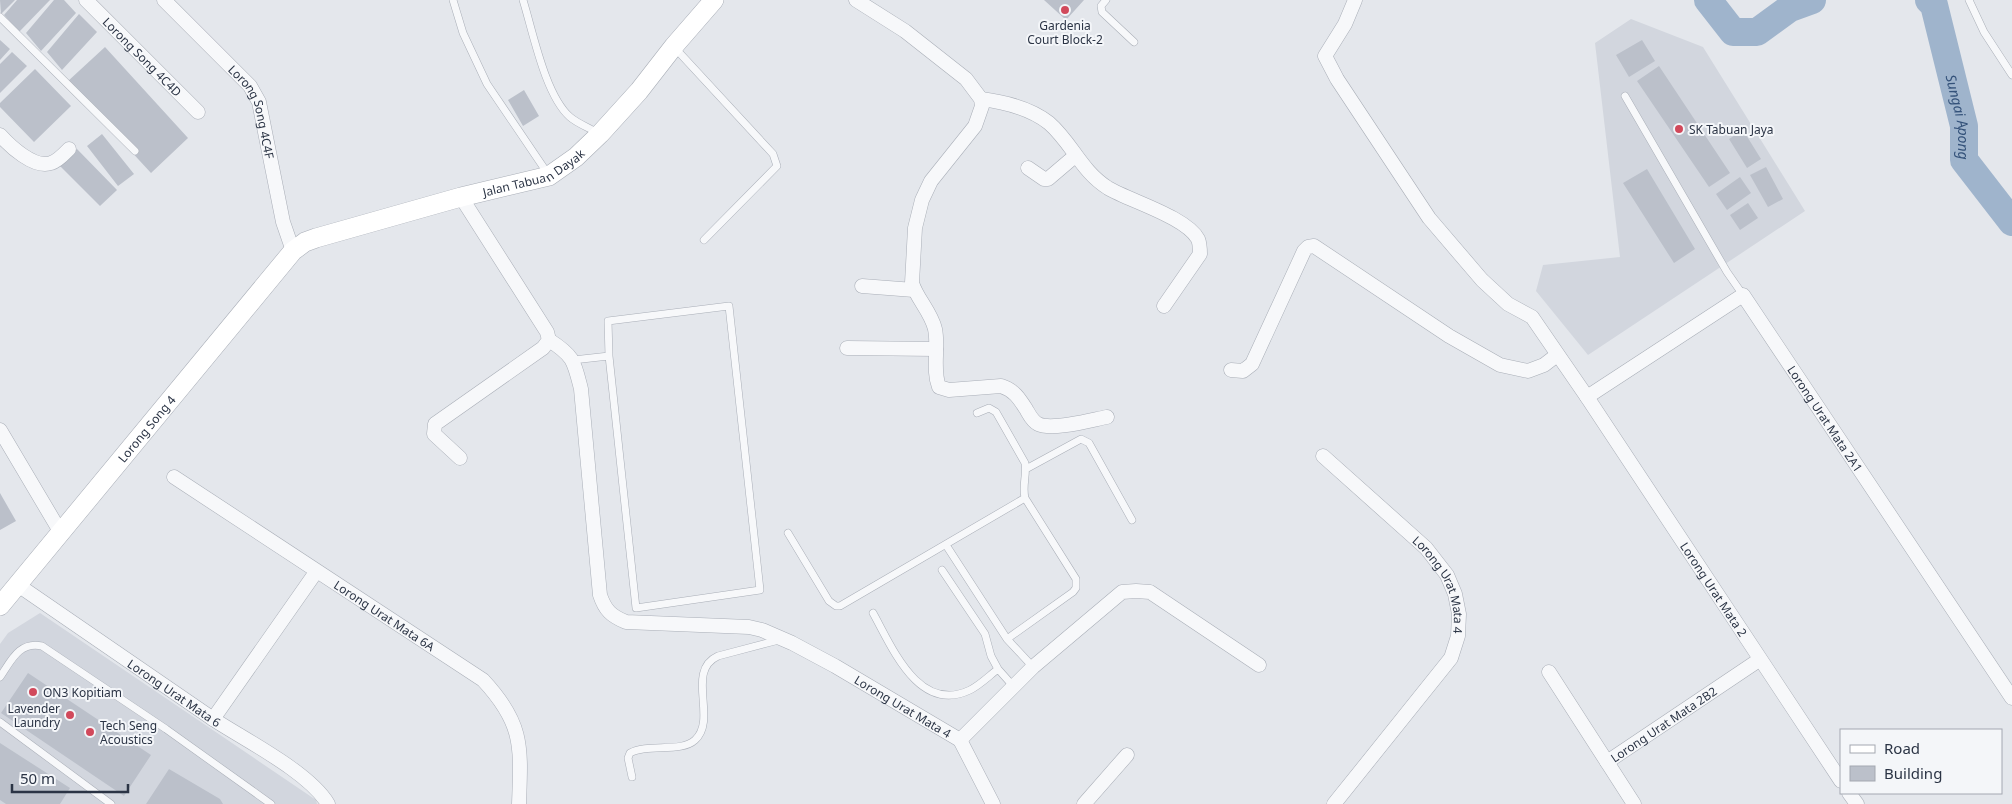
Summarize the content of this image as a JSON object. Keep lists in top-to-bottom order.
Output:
{
  "streets": {
    "street": [
      "Lorong Song 4C4D",
      "Lorong Song 4C4F",
      "Jalan Tabuan Dayak",
      "Lorong Urat Mata 2A1",
      "Lorong Song 4",
      "Lorong Urat Mata 4",
      "Lorong Urat Mata 2",
      "Lorong Urat Mata 6A",
      "Lorong Urat Mata 6",
      "Lorong Urat Mata 2B2"
    ]
  },
  "crossings": [
    ["Lorong Song 4C4F", "Jalan Tabuan Dayak"],
    ["Lorong Song 4C4F", "Lorong Song 4"],
    ["Jalan Tabuan Dayak", "Lorong Song 4"],
    ["Lorong Song 4", "Lorong Urat Mata 6"],
    ["Lorong Urat Mata 2", "Lorong Urat Mata 2B2"]
  ],
  "water": ["Sungai Apong"],
  "places": [
    "Gardenia Court Block-2",
    "SK Tabuan Jaya",
    "ON3 Kopitiam",
    "Lavender Laundry",
    "Tech Seng Acoustics"
  ],
  "legend": ["Road", "Building"],
  "scale_bar": "50 m"
}
